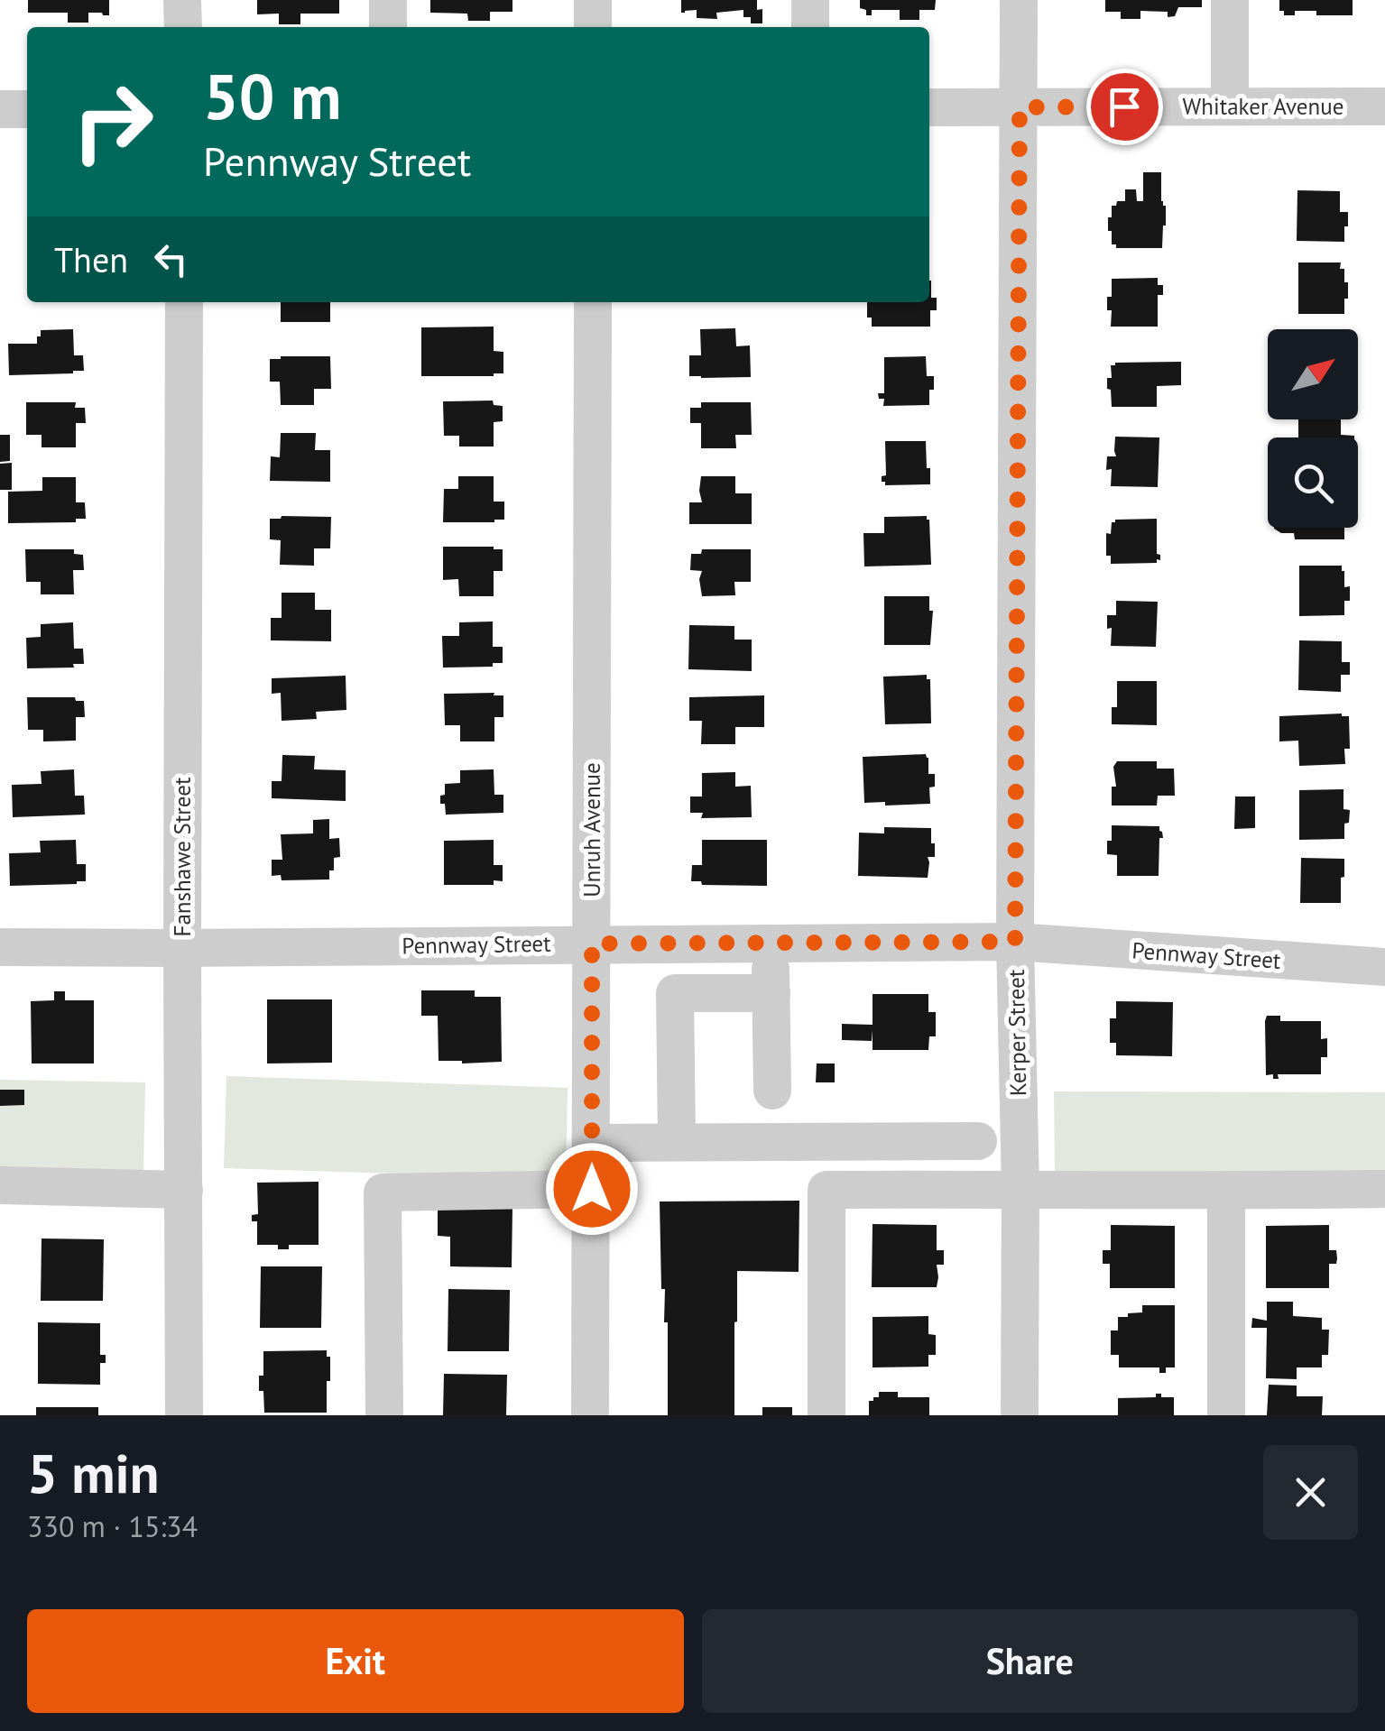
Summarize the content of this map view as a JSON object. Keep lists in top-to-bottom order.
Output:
{
  "streets": {
    "street": [
      "Whitaker Avenue",
      "Unruh Avenue",
      "Fanshawe Street",
      "Pennway Street",
      "Kerper Street"
    ]
  },
  "crossings": [
    ["Whitaker Avenue", "Kerper Street"],
    ["Unruh Avenue", "Pennway Street"],
    ["Fanshawe Street", "Pennway Street"],
    ["Pennway Street", "Kerper Street"]
  ],
  "north": "top right",
  "page": {
    "turn": ["50 m", "Pennway Street"],
    "then": "Then",
    "heading": ["5 min", "330 m · 15:34"],
    "buttons": ["Exit", "Share"]
  }
}
